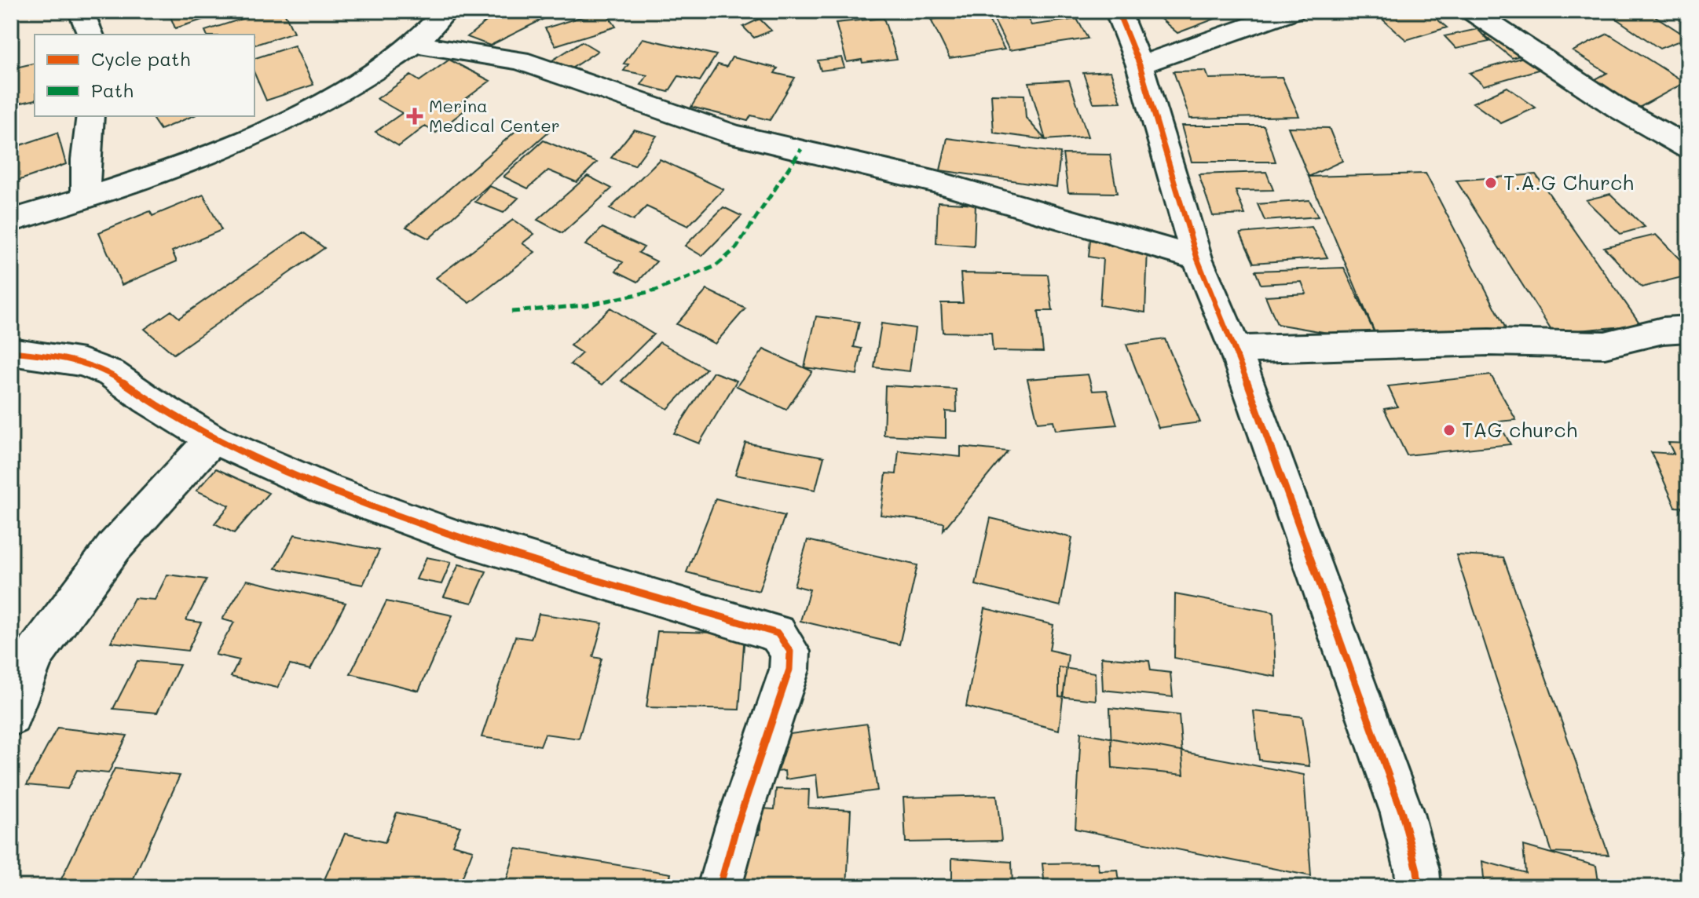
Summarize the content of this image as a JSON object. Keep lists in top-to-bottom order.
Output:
{
  "places": {
    "health": ["Merina Medical Center"],
    "other": ["T.A.G Church", "TAG church"]
  },
  "legend": ["Cycle path", "Path"]
}
